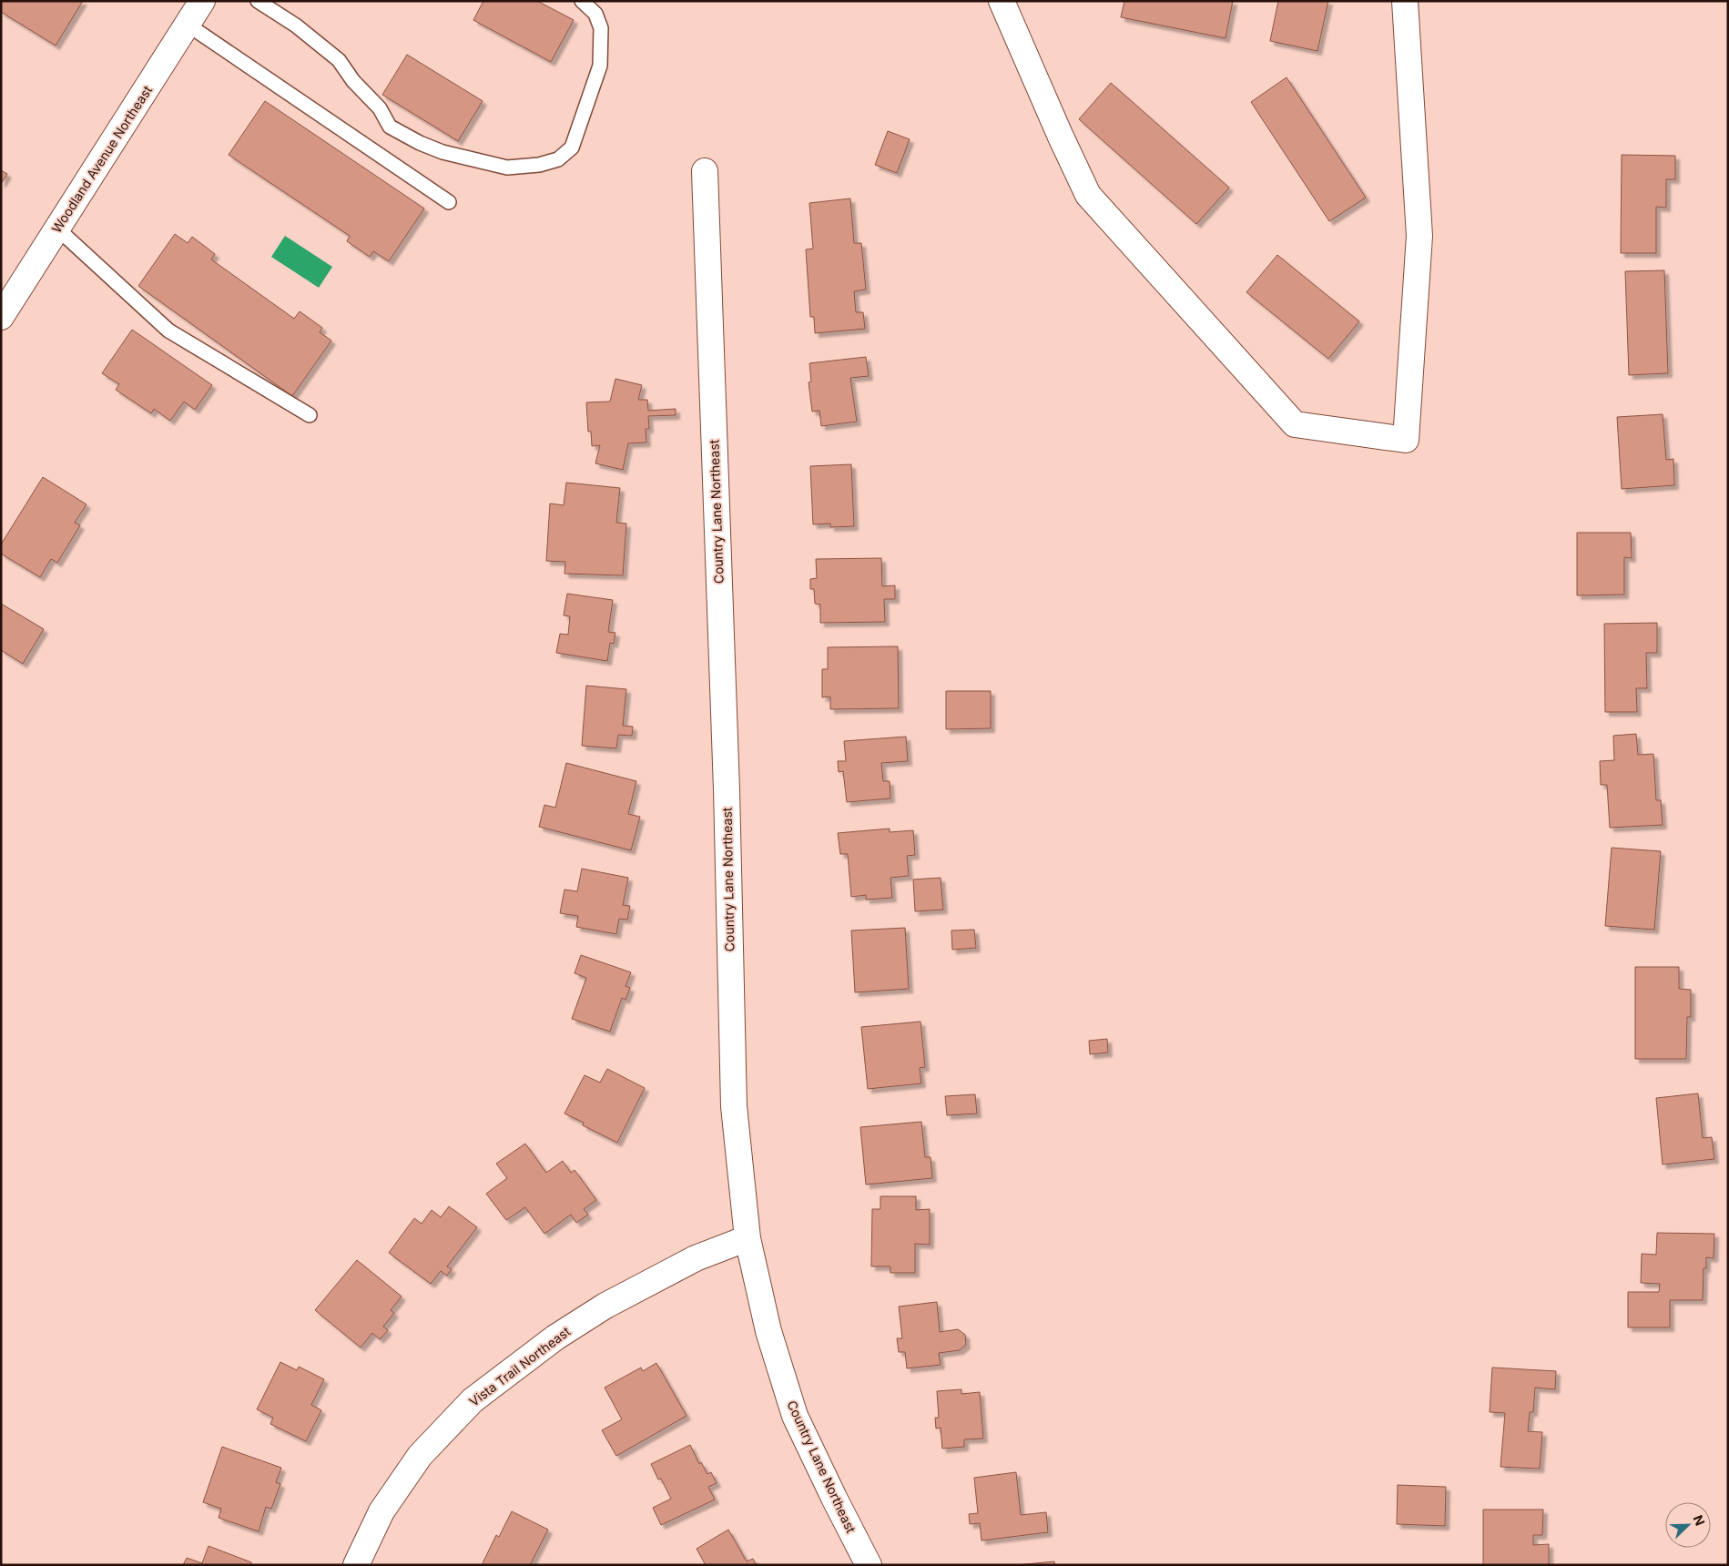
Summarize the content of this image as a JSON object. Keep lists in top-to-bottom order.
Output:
{
  "streets": {
    "street": ["Woodland Avenue Northeast", "Country Lane Northeast", "Vista Trail Northeast"]
  },
  "crossings": [
    ["Country Lane Northeast", "Vista Trail Northeast"]
  ],
  "north": "top right"
}
